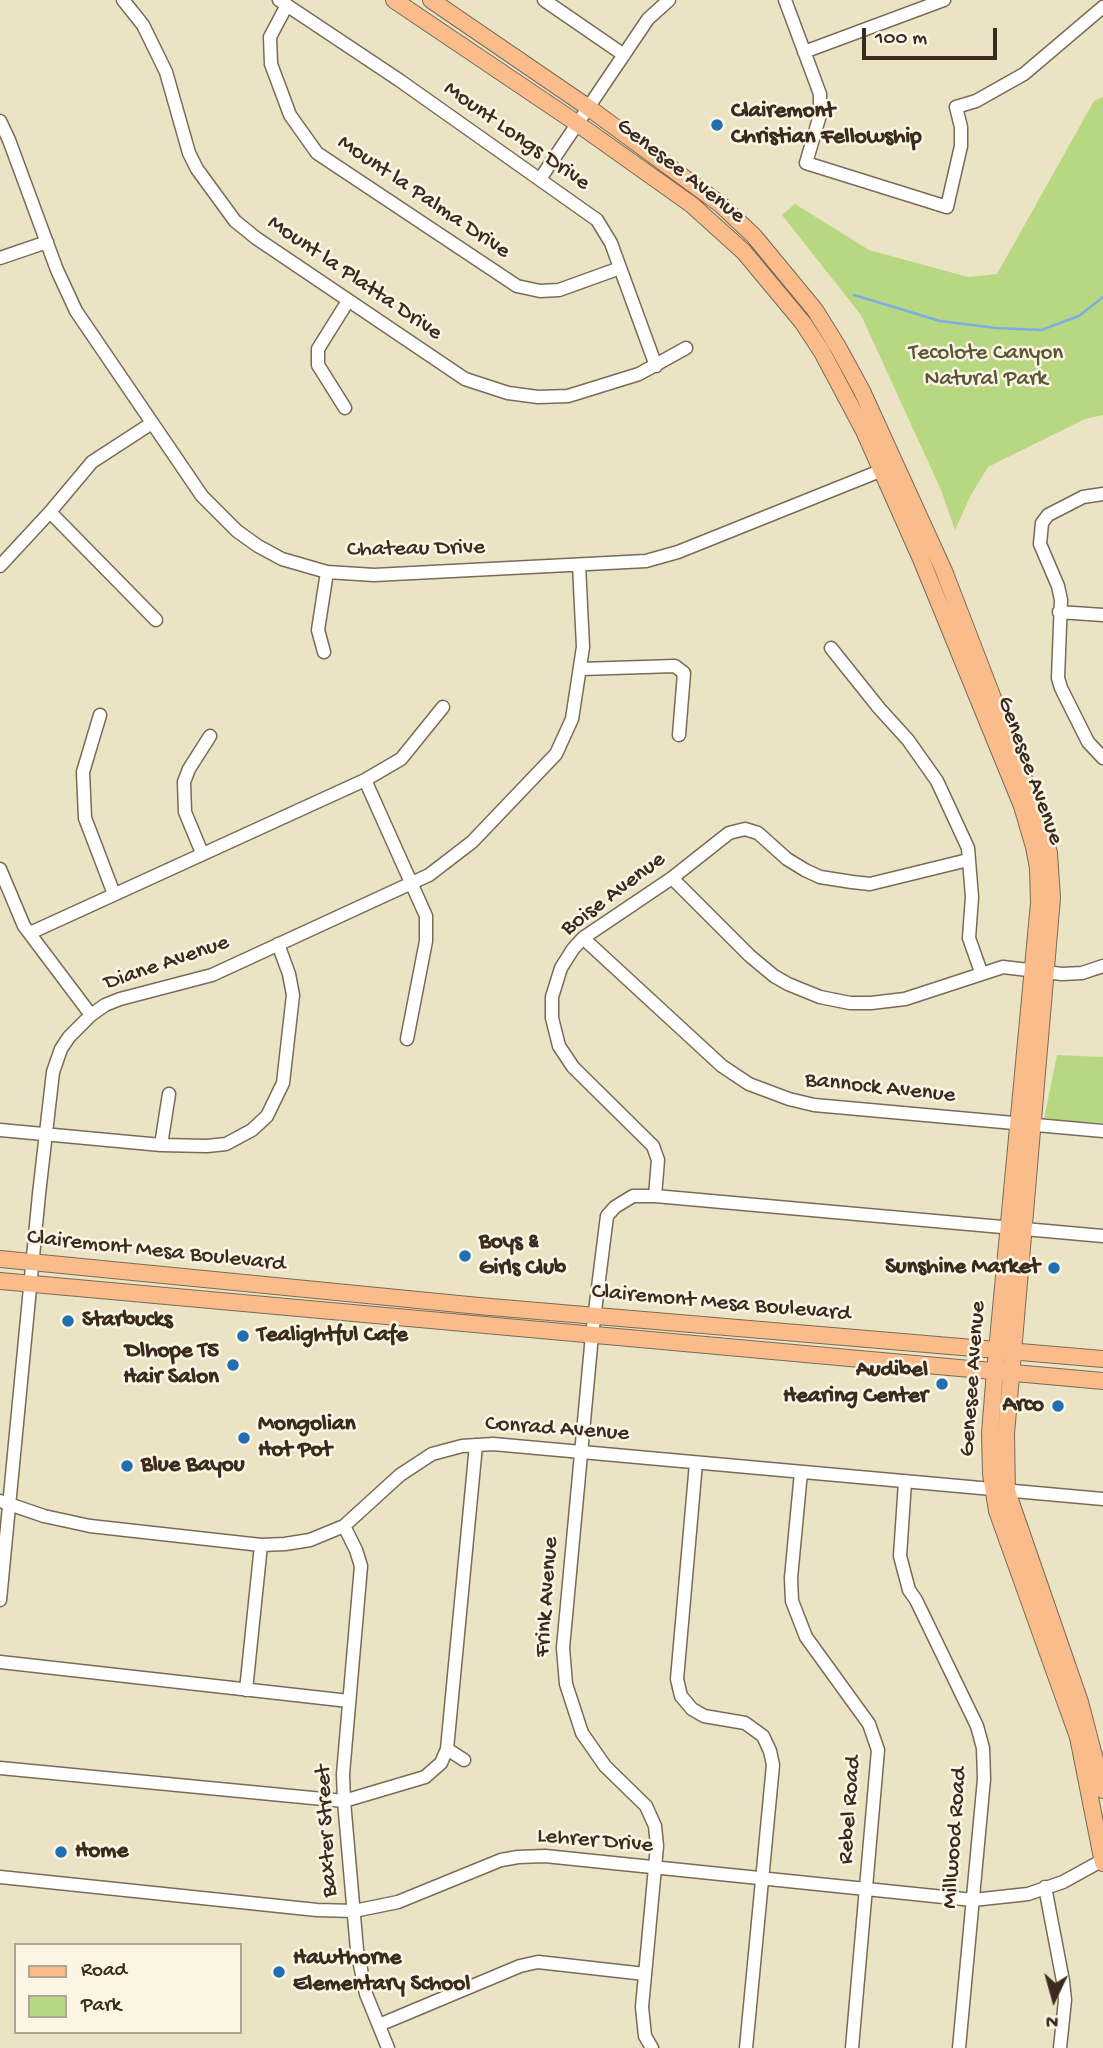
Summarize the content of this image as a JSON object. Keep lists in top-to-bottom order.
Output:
{
  "streets": {
    "main road": ["Genesee Avenue", "Clairemont Mesa Boulevard"],
    "street": [
      "Mount Longs Drive",
      "Mount la Palma Drive",
      "Mount la Platta Drive",
      "Chateau Drive",
      "Boise Avenue",
      "Diane Avenue",
      "Bannock Avenue",
      "Conrad Avenue",
      "Frink Avenue",
      "Rebel Road",
      "Baxter Street",
      "Millwood Road",
      "Lehrer Drive"
    ]
  },
  "crossings": [
    ["Mount Longs Drive", "Mount la Palma Drive"],
    ["Mount Longs Drive", "Mount la Platta Drive"],
    ["Genesee Avenue", "Chateau Drive"],
    ["Genesee Avenue", "Bannock Avenue"],
    ["Genesee Avenue", "Clairemont Mesa Boulevard"],
    ["Genesee Avenue", "Conrad Avenue"],
    ["Genesee Avenue", "Frink Avenue"],
    ["Genesee Avenue", "Lehrer Drive"],
    ["Chateau Drive", "Diane Avenue"],
    ["Boise Avenue", "Bannock Avenue"],
    ["Boise Avenue", "Frink Avenue"],
    ["Diane Avenue", "Clairemont Mesa Boulevard"],
    ["Diane Avenue", "Conrad Avenue"],
    ["Clairemont Mesa Boulevard", "Frink Avenue"],
    ["Conrad Avenue", "Frink Avenue"],
    ["Conrad Avenue", "Rebel Road"],
    ["Conrad Avenue", "Baxter Street"],
    ["Conrad Avenue", "Millwood Road"],
    ["Frink Avenue", "Lehrer Drive"],
    ["Rebel Road", "Lehrer Drive"],
    ["Baxter Street", "Lehrer Drive"],
    ["Millwood Road", "Lehrer Drive"]
  ],
  "parks": ["Tecolote Canyon Natural Park"],
  "places": [
    "Clairemont Christian Fellowship",
    "Boys & Girls Club",
    "Sunshine Market",
    "Starbucks",
    "Tealightful Cafe",
    "Dlhope T5 Hair Salon",
    "Audibel Hearing Center",
    "Arco",
    "Mongolian Hot Pot",
    "Blue Bayou",
    "Home",
    "Hawthorne Elementary School"
  ],
  "legend": ["Road", "Park"],
  "scale_bar": "100 m",
  "north": "bottom"
}
